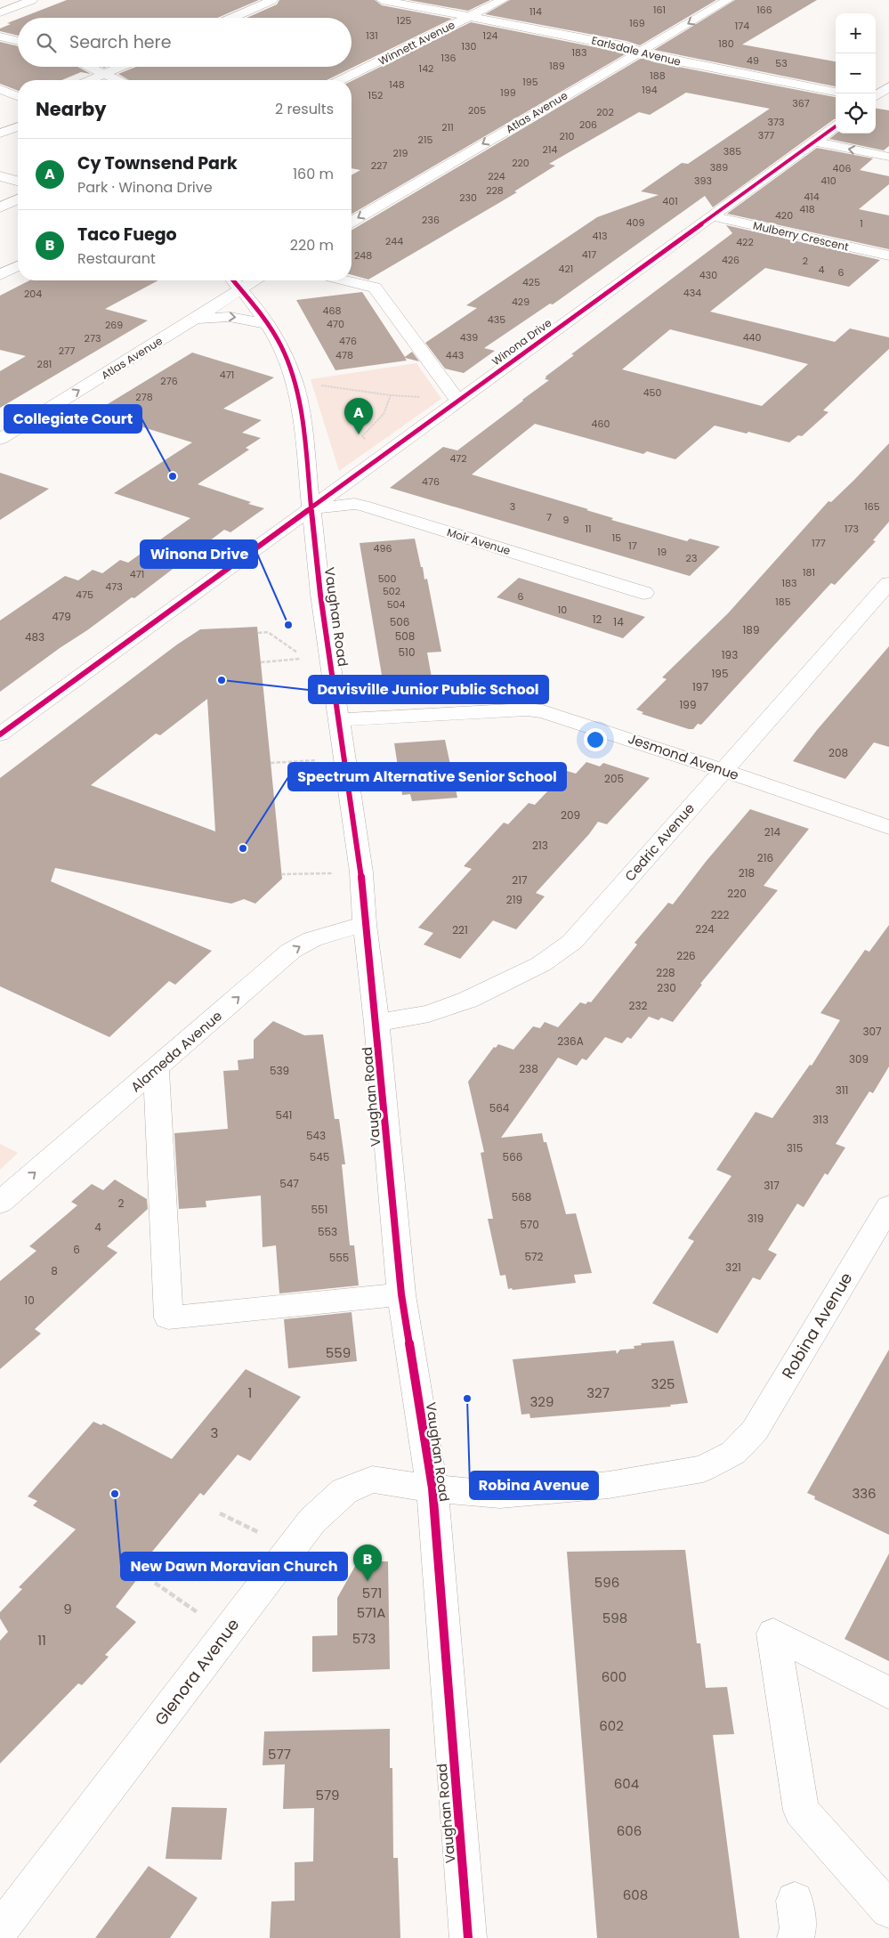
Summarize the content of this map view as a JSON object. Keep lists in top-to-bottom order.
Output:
{
  "streets": {
    "street": [
      "Winnett Avenue",
      "Earlsdale Avenue",
      "Atlas Avenue",
      "Mulberry Crescent",
      "Winona Drive",
      "Moir Avenue",
      "Vaughan Road",
      "Jesmond Avenue",
      "Cedric Avenue",
      "Alameda Avenue",
      "Robina Avenue",
      "Glenora Avenue"
    ]
  },
  "crossings": [
    ["Winnett Avenue", "Earlsdale Avenue"],
    ["Earlsdale Avenue", "Atlas Avenue"],
    ["Atlas Avenue", "Vaughan Road"],
    ["Mulberry Crescent", "Winona Drive"],
    ["Winona Drive", "Moir Avenue"],
    ["Winona Drive", "Vaughan Road"],
    ["Moir Avenue", "Vaughan Road"],
    ["Vaughan Road", "Jesmond Avenue"],
    ["Vaughan Road", "Cedric Avenue"],
    ["Vaughan Road", "Alameda Avenue"],
    ["Vaughan Road", "Robina Avenue"],
    ["Vaughan Road", "Glenora Avenue"],
    ["Jesmond Avenue", "Cedric Avenue"],
    ["Robina Avenue", "Glenora Avenue"]
  ],
  "one_way": ["Alameda Avenue"],
  "places": [
    "Collegiate Court",
    "Winona Drive",
    "Davisville Junior Public School",
    "Spectrum Alternative Senior School",
    "Robina Avenue",
    "New Dawn Moravian Church"
  ],
  "house_numbers": [
    "161",
    "166",
    "114",
    "125",
    "169",
    "174",
    "131",
    "124",
    "180",
    "130",
    "183",
    "136",
    "49",
    "53",
    "189",
    "142",
    "188",
    "195",
    "148",
    "194",
    "199",
    "152",
    "367",
    "205",
    "202",
    "373",
    "206",
    "211",
    "377",
    "210",
    "215",
    "214",
    "385",
    "219",
    "220",
    "227",
    "389",
    "406",
    "224",
    "393",
    "410",
    "228",
    "414",
    "230",
    "401",
    "418",
    "420",
    "236",
    "409",
    "1",
    "413",
    "244",
    "422",
    "417",
    "248",
    "426",
    "2",
    "421",
    "4",
    "6",
    "430",
    "425",
    "434",
    "204",
    "429",
    "468",
    "435",
    "470",
    "269",
    "439",
    "440",
    "273",
    "476",
    "277",
    "478",
    "443",
    "281",
    "471",
    "276",
    "450",
    "278",
    "460",
    "472",
    "476",
    "3",
    "165",
    "7",
    "9",
    "11",
    "173",
    "15",
    "177",
    "17",
    "496",
    "19",
    "23",
    "181",
    "471",
    "500",
    "183",
    "473",
    "502",
    "475",
    "6",
    "185",
    "504",
    "10",
    "479",
    "12",
    "506",
    "14",
    "189",
    "508",
    "483",
    "510",
    "193",
    "195",
    "197",
    "199",
    "208",
    "205",
    "209",
    "214",
    "213",
    "216",
    "218",
    "217",
    "220",
    "219",
    "222",
    "224",
    "221",
    "226",
    "228",
    "230",
    "232",
    "307",
    "236A",
    "309",
    "238",
    "539",
    "311",
    "564",
    "541",
    "313",
    "543",
    "315",
    "545",
    "566",
    "547",
    "317",
    "568",
    "2",
    "551",
    "319",
    "570",
    "4",
    "553",
    "6",
    "572",
    "555",
    "321",
    "8",
    "10",
    "559",
    "325",
    "1",
    "327",
    "329",
    "3",
    "336",
    "596",
    "571",
    "9",
    "571A",
    "598",
    "573",
    "11",
    "600",
    "602",
    "577",
    "604",
    "579",
    "606",
    "608"
  ],
  "page": {
    "map_buttons": ["+", "−"],
    "search": "Search here",
    "heading": ["Nearby", "2 results"],
    "list": [
      {
        "mark": "A",
        "name": "Cy Townsend Park",
        "note": "Park · Winona Drive",
        "value": "160 m"
      },
      {
        "mark": "B",
        "name": "Taco Fuego",
        "note": "Restaurant",
        "value": "220 m"
      }
    ],
    "pins": ["A", "B"]
  }
}
